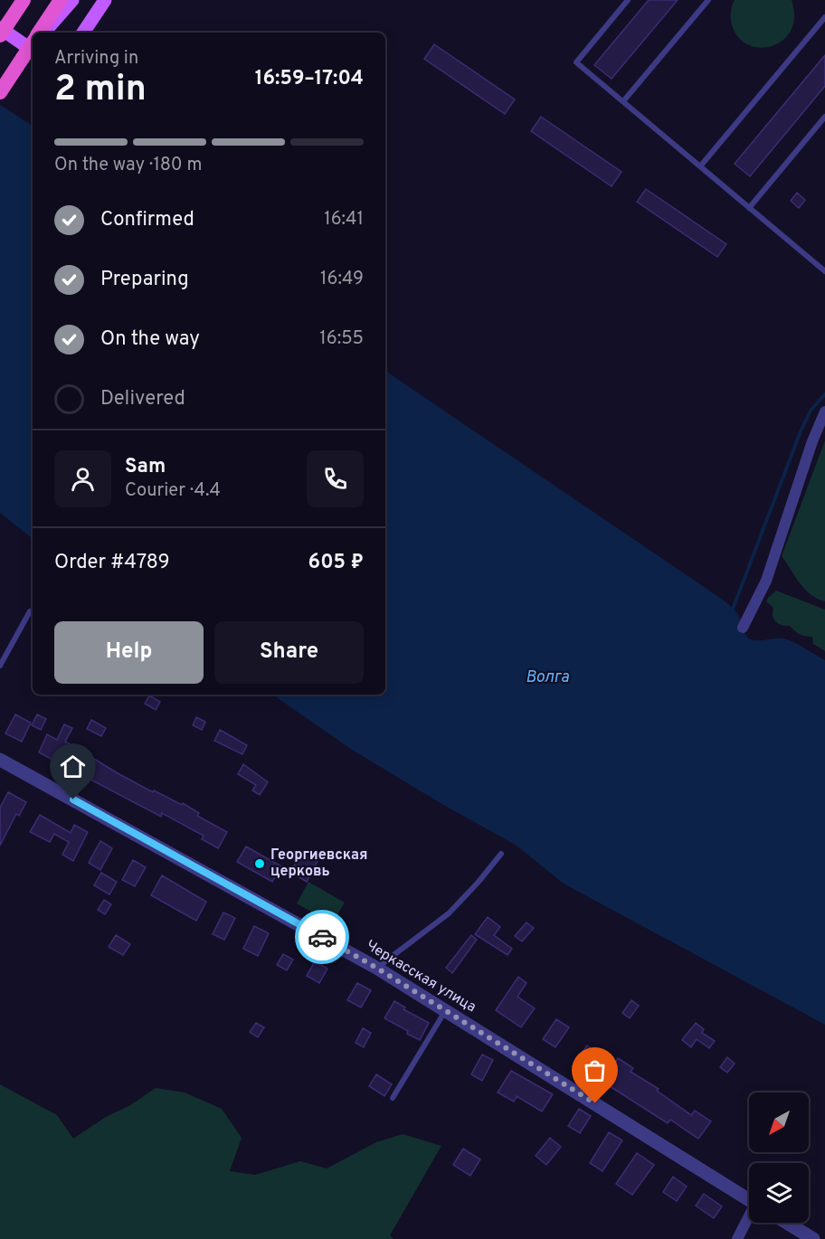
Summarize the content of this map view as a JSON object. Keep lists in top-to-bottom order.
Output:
{
  "streets": {
    "street": ["Черкасская улица"]
  },
  "water": ["Волга"],
  "places": ["Георгиевская церковь"],
  "north": "bottom left",
  "page": {
    "heading": ["2 min", "Arriving in", "16:59–17:04"],
    "panel": [
      "Sam",
      "Courier · 4.4",
      "Order #4789",
      "605 ₽"
    ],
    "bar": "On the way · 180 m",
    "list": [
      ["Confirmed", "16:41"],
      ["Preparing", "16:49"],
      ["On the way", "16:55"],
      "Delivered"
    ],
    "buttons": ["Help", "Share"]
  }
}
